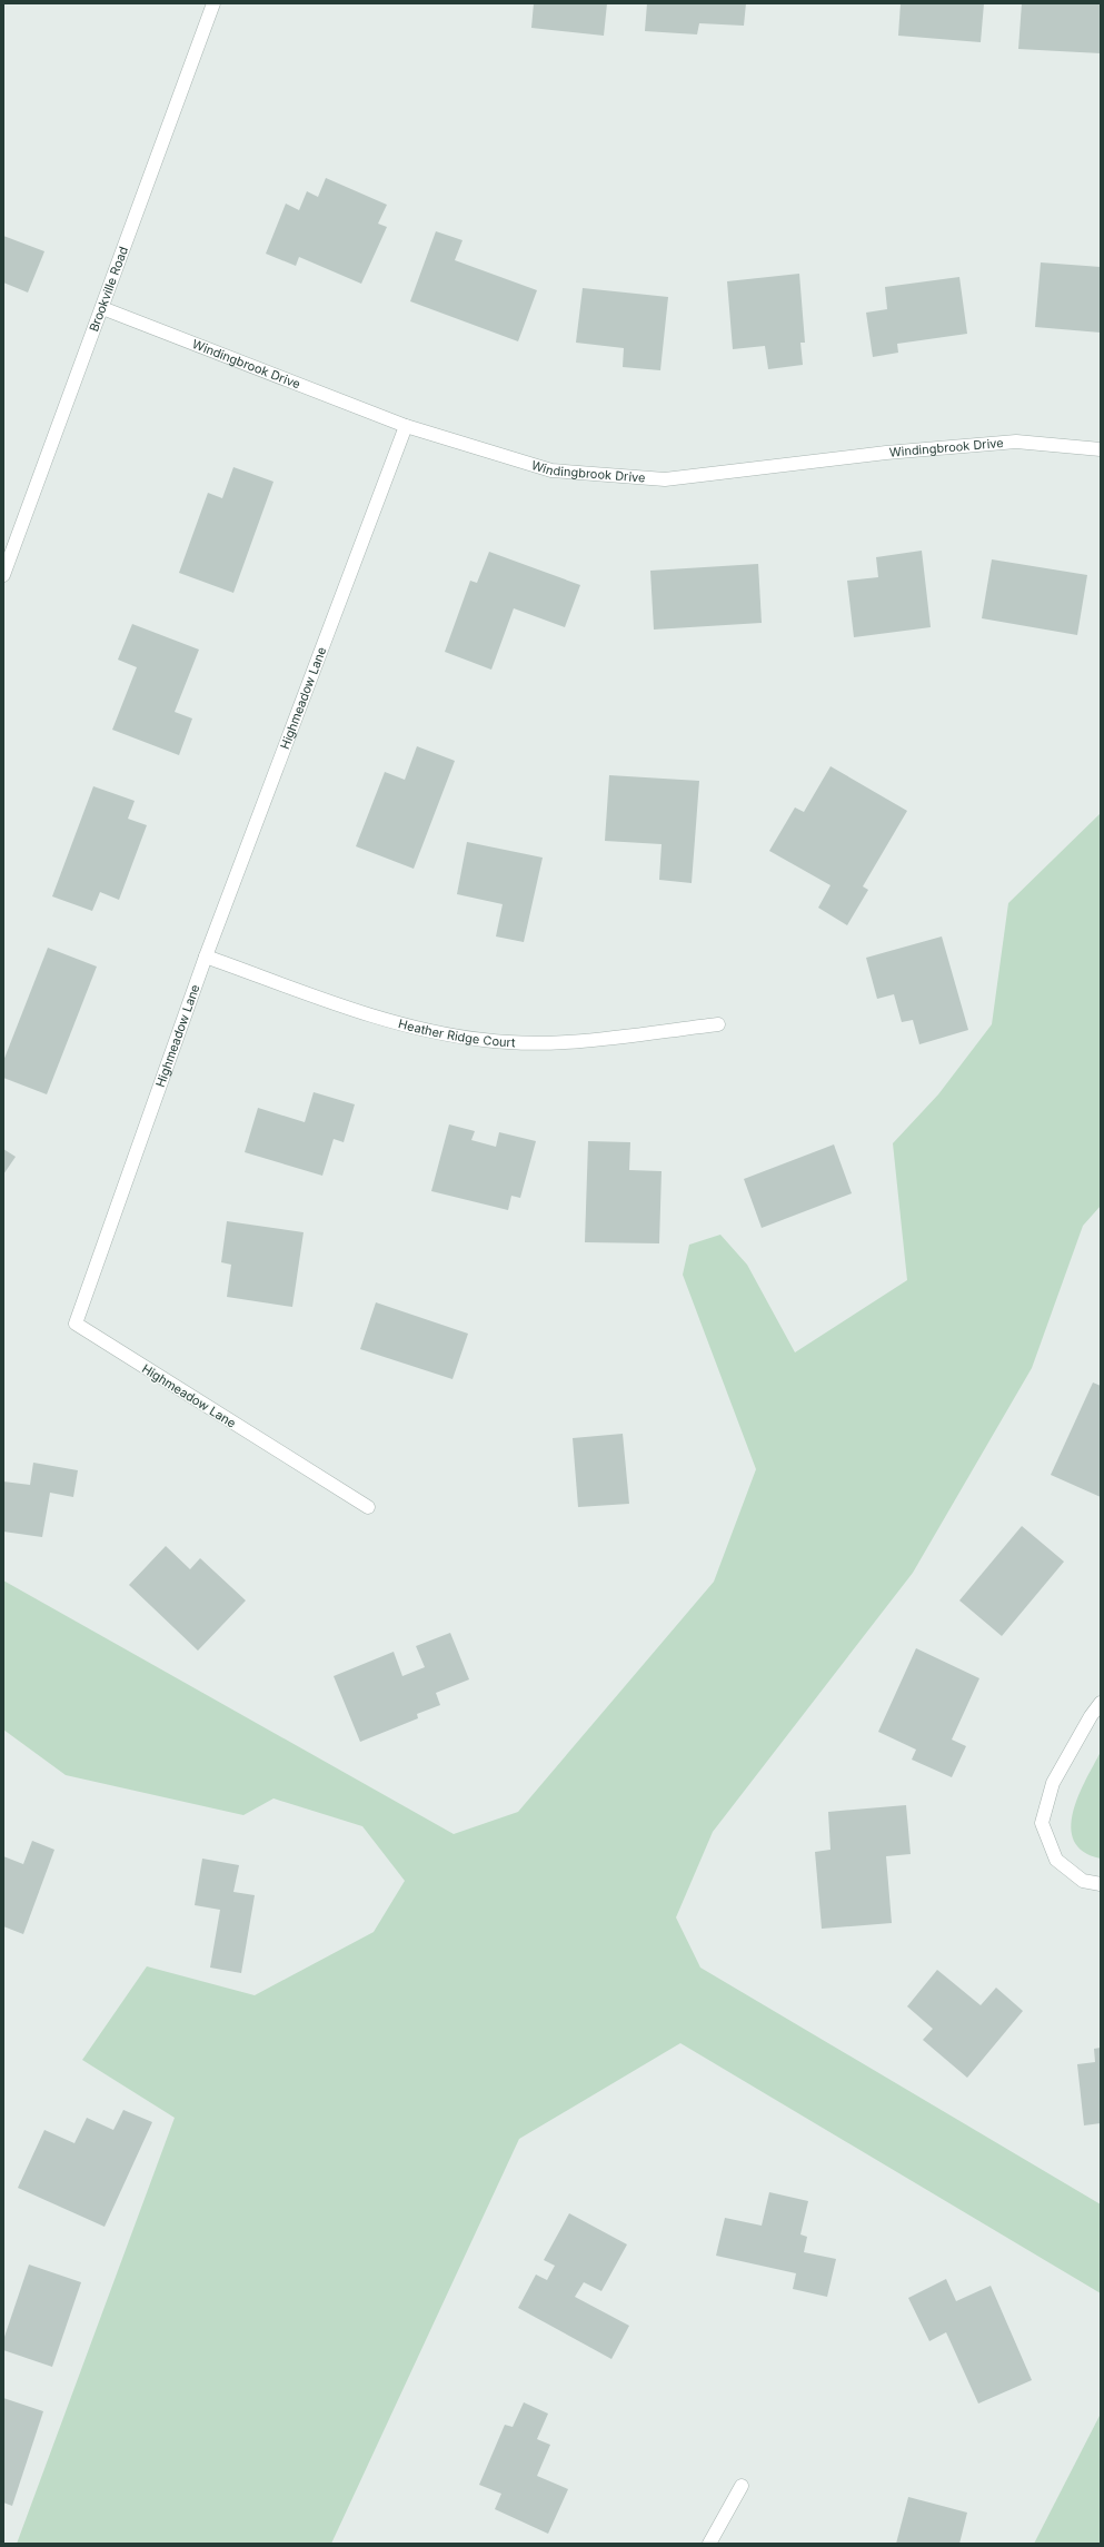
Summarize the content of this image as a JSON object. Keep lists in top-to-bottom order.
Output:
{
  "streets": {
    "street": [
      "Brookville Road",
      "Windingbrook Drive",
      "Highmeadow Lane",
      "Heather Ridge Court"
    ]
  },
  "crossings": [
    ["Brookville Road", "Windingbrook Drive"],
    ["Windingbrook Drive", "Highmeadow Lane"],
    ["Highmeadow Lane", "Heather Ridge Court"]
  ]
}
